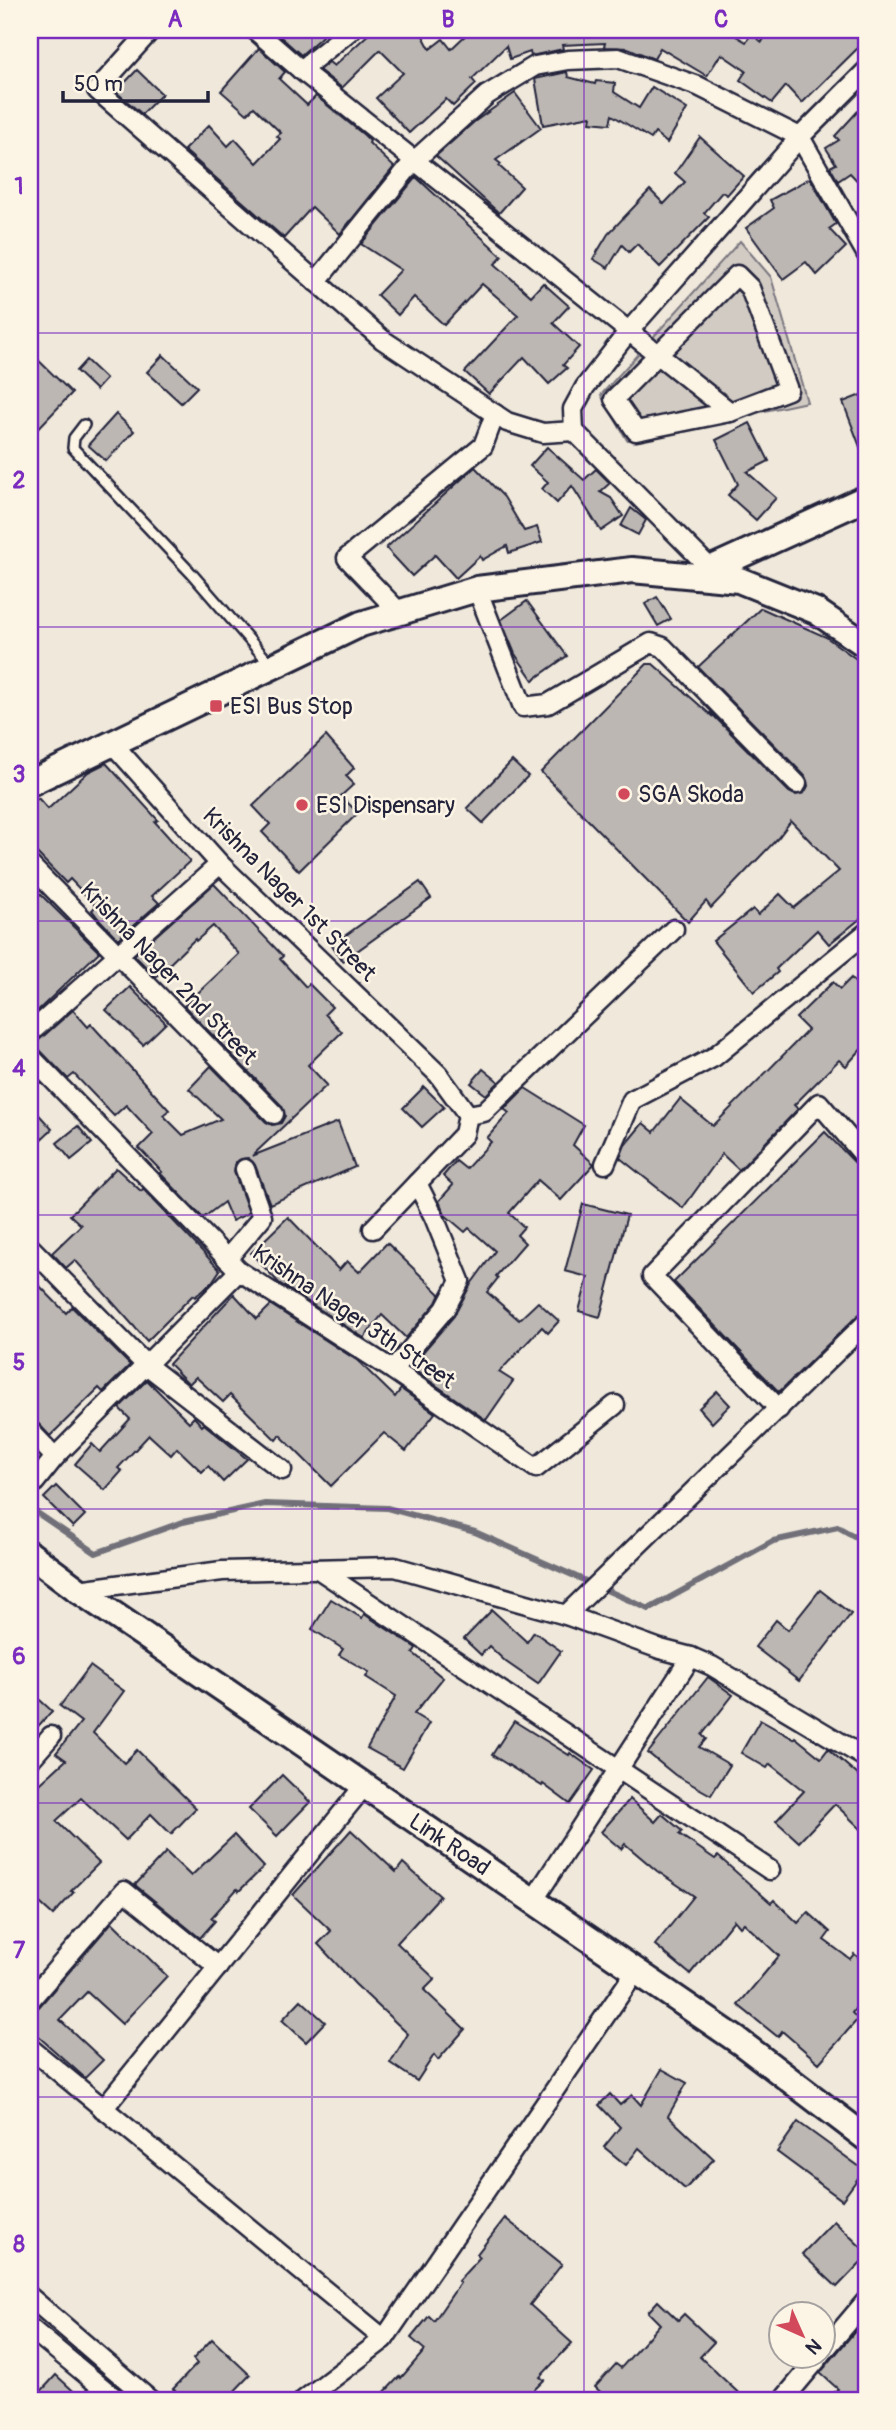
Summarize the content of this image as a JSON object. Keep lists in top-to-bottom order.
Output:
{
  "streets": {
    "street": [
      "Krishna Nager 1st Street",
      "Krishna Nager 2nd Street",
      "Krishna Nager 3th Street",
      "Link Road"
    ]
  },
  "places": {
    "transit": ["ESI Bus Stop"],
    "other": ["SGA Skoda", "ESI Dispensary"]
  },
  "scale_bar": "50 m",
  "north": "bottom right",
  "grid": {
    "columns": ["A", "B", "C"],
    "rows": [
      "1",
      "2",
      "3",
      "4",
      "5",
      "6",
      "7",
      "8"
    ]
  }
}
